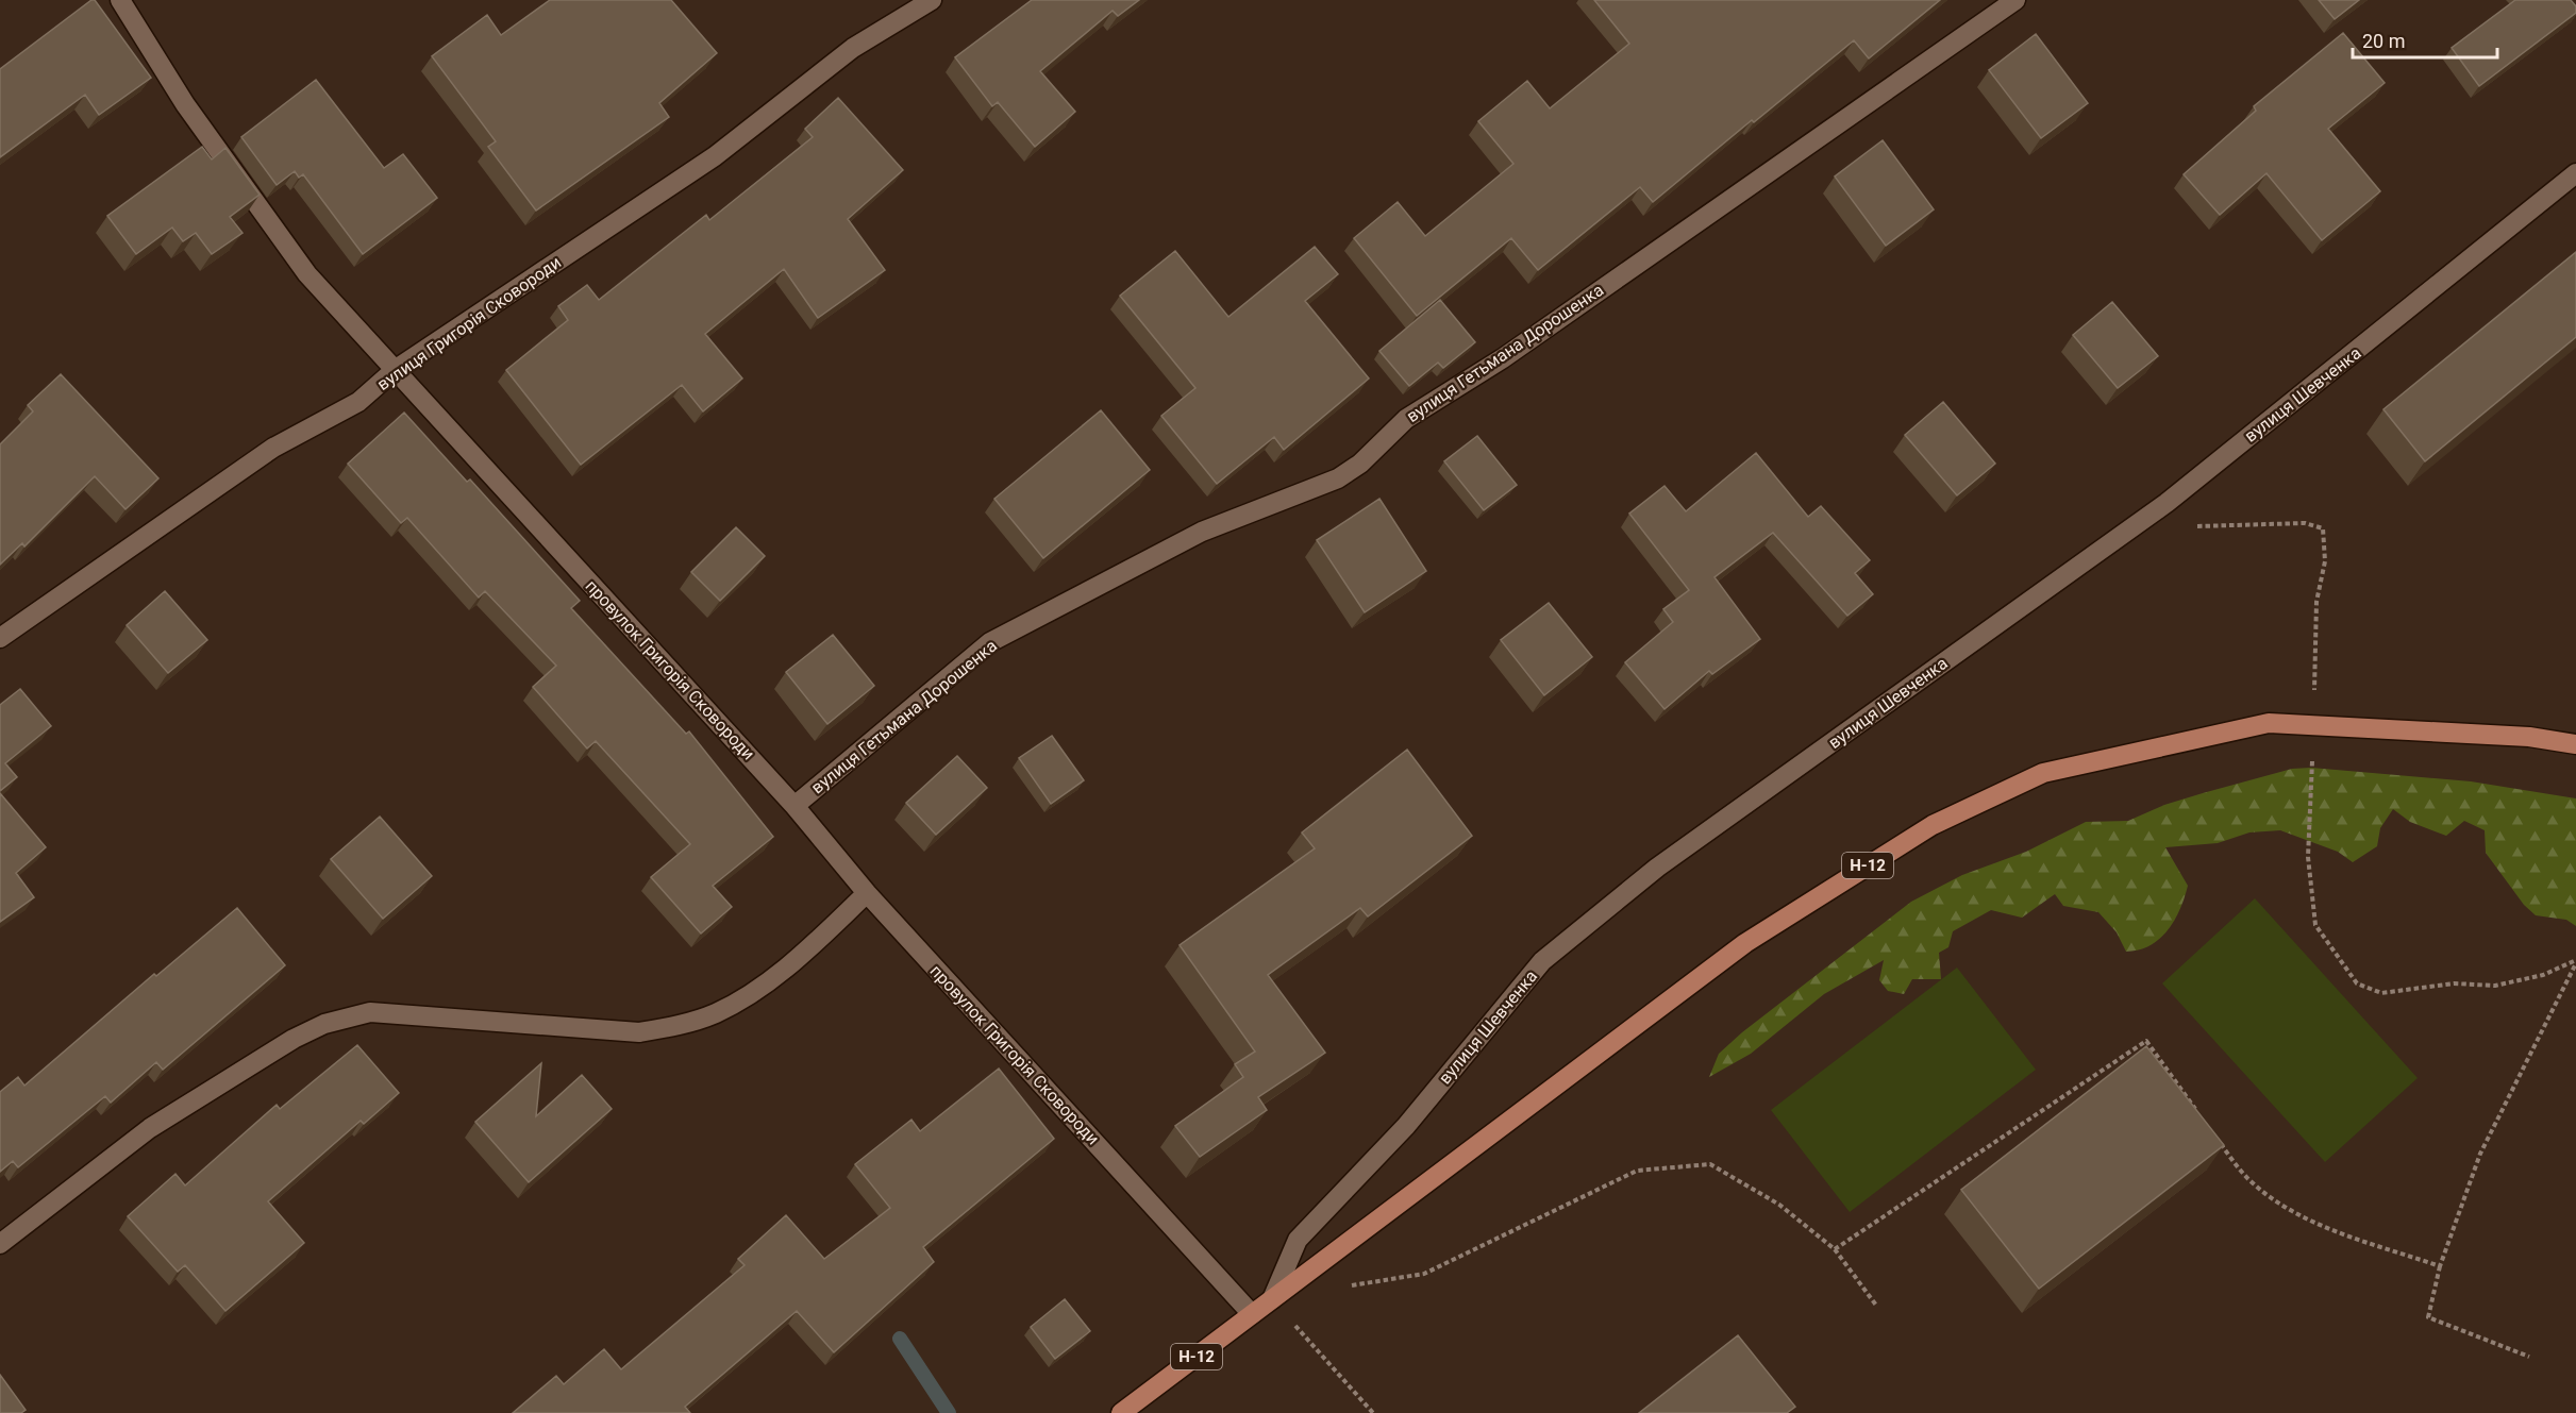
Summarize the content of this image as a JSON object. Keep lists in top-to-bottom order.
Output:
{
  "streets": {
    "main road": ["Н-12"],
    "street": [
      "вулиця Григорія Сковороди",
      "вулиця Гетьмана Дорошенка",
      "вулиця Шевченка",
      "провулок Григорія Сковороди"
    ]
  },
  "crossings": [
    ["вулиця Григорія Сковороди", "провулок Григорія Сковороди"],
    ["вулиця Гетьмана Дорошенка", "провулок Григорія Сковороди"],
    ["вулиця Шевченка", "Н-12"],
    ["провулок Григорія Сковороди", "Н-12"]
  ],
  "scale_bar": "20 m"
}
